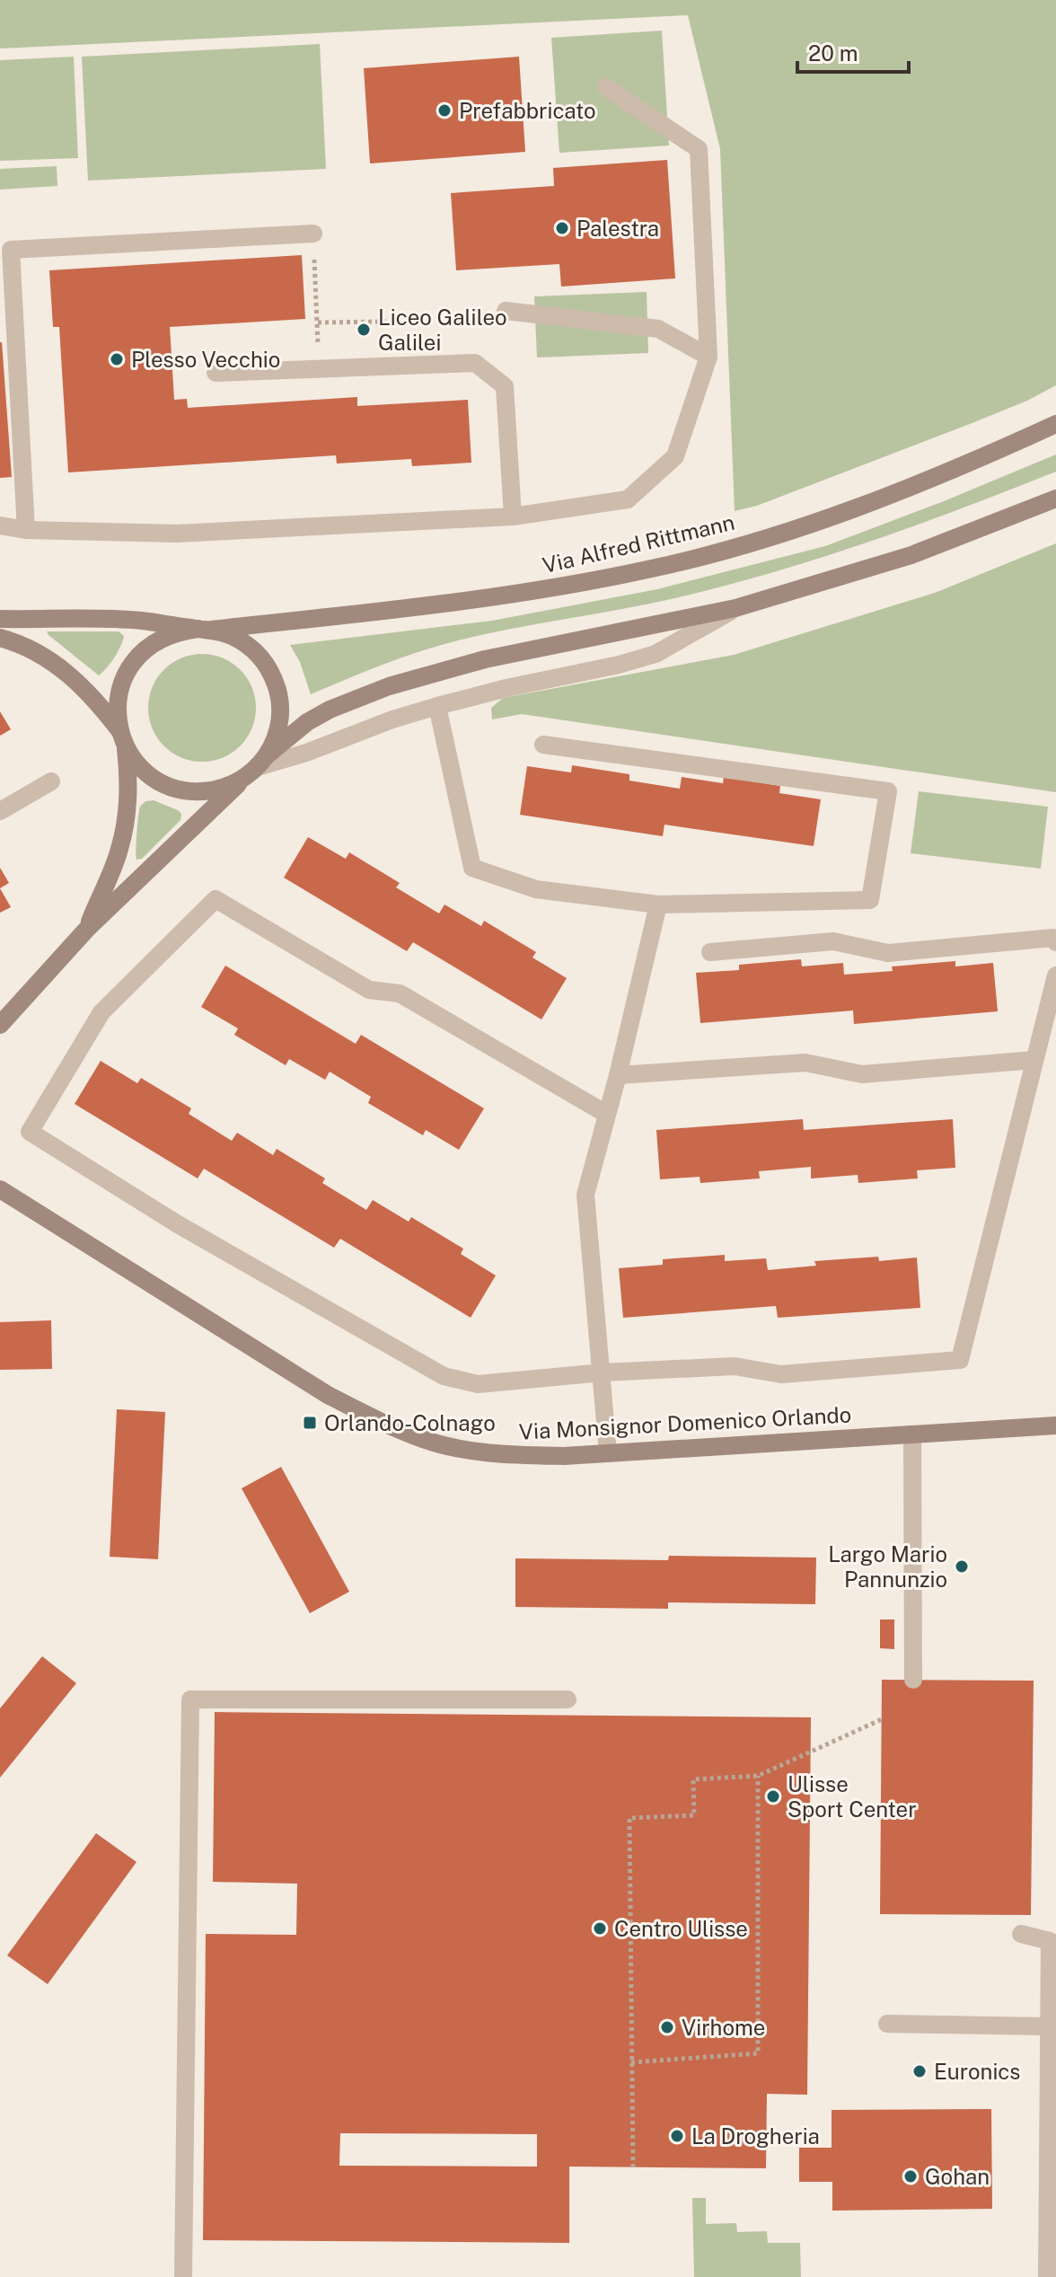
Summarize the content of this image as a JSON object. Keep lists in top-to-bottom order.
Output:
{
  "streets": {
    "main road": ["Via Alfred Rittmann", "Via Monsignor Domenico Orlando"]
  },
  "places": {
    "other": [
      "Prefabbricato",
      "Palestra",
      "Liceo Galileo Galilei",
      "Plesso Vecchio",
      "Largo Mario Pannunzio",
      "Ulisse Sport Center",
      "Centro Ulisse",
      "Virhome",
      "Euronics",
      "La Drogheria",
      "Gohan"
    ],
    "transit": ["Orlando-Colnago"]
  },
  "scale_bar": "20 m"
}
